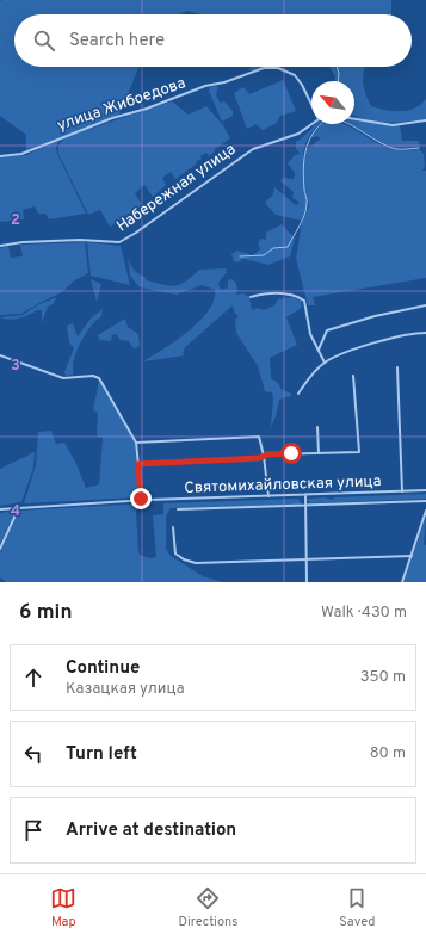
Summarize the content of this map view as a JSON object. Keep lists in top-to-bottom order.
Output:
{
  "streets": {
    "street": ["улица Жибоедова", "Набережная улица", "Святомихайловская улица"]
  },
  "north": "top left",
  "page": {
    "search": "Search here",
    "heading": ["6 min", "Walk · 430 m"],
    "list": [
      ["Continue", "Казацкая улица", "350 m"],
      ["Turn left", "80 m"],
      "Arrive at destination"
    ],
    "nav": ["Map", "Directions", "Saved"]
  },
  "grid": {
    "rows": ["2", "3", "4"]
  }
}
